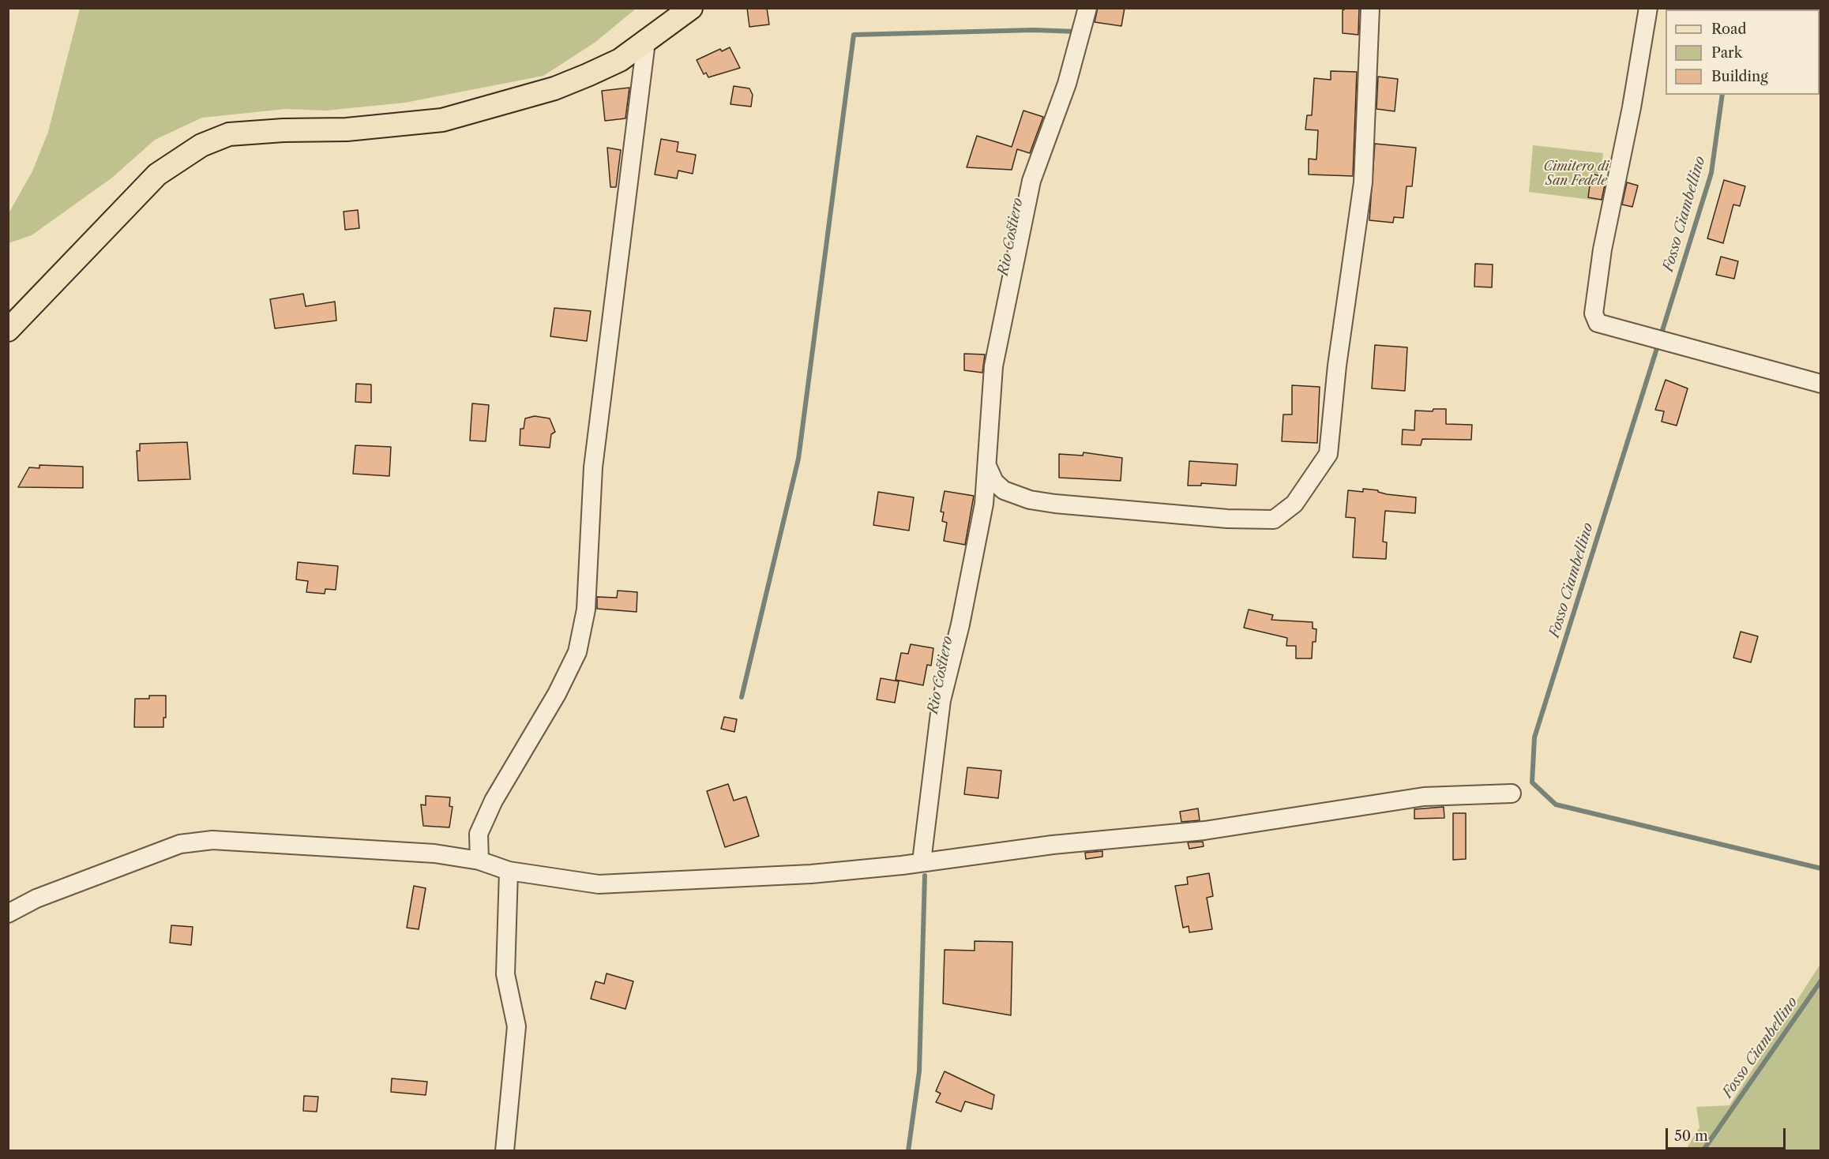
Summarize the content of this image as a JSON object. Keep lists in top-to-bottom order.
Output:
{
  "water": ["Fosso Ciambellino", "Rio Costiero"],
  "parks": ["Cimitero di San Fedele"],
  "legend": ["Road", "Park", "Building"],
  "scale_bar": "50 m"
}
